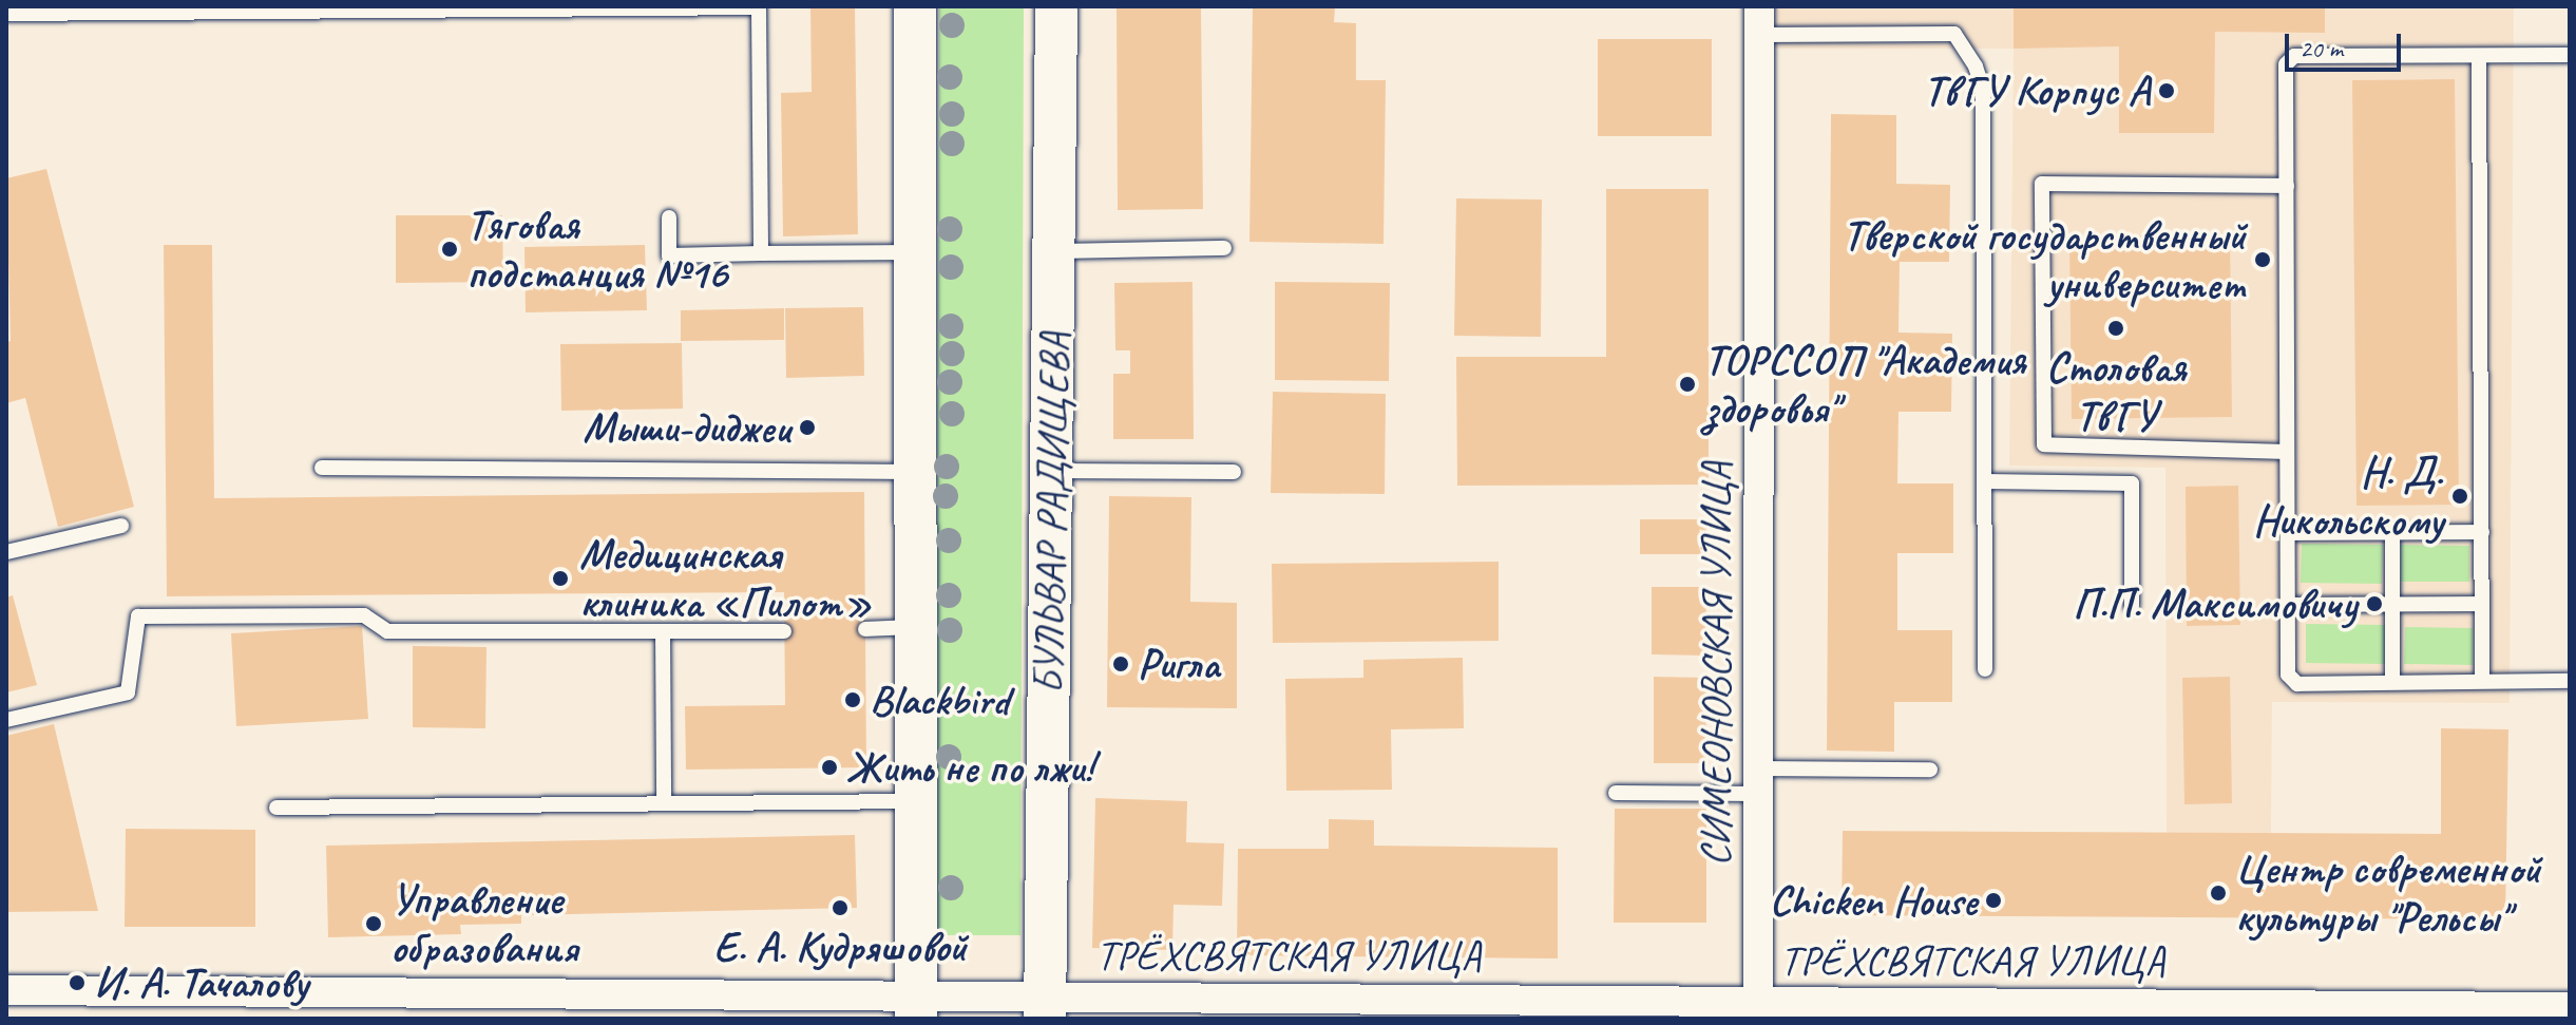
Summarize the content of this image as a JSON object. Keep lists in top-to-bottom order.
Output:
{
  "streets": {
    "street": ["БУЛЬВАР РАДИЩЕВА", "СИМЕОНОВСКАЯ УЛИЦА", "ТРЁХСВЯТСКАЯ УЛИЦА"]
  },
  "crossings": [
    ["БУЛЬВАР РАДИЩЕВА", "ТРЁХСВЯТСКАЯ УЛИЦА"],
    ["СИМЕОНОВСКАЯ УЛИЦА", "ТРЁХСВЯТСКАЯ УЛИЦА"]
  ],
  "places": [
    "ТвГУ Корпус А",
    "Тяговая подстанция №16",
    "Тверской государственный университет",
    "Столовая ТвГУ",
    "ТОРССОП \"Академия здоровья\"",
    "Мыши-диджеи",
    "Н. Д. Никольскому",
    "Медицинская клиника «Пилот»",
    "П.П. Максимовичу",
    "Ригла",
    "Blackbird",
    "Жить не по лжи!",
    "Центр современной культуры \"Рельсы\"",
    "Chicken House",
    "Е. А. Кудряшовой",
    "Управление образования",
    "И. А. Тачалову"
  ],
  "scale_bar": "20 m"
}
